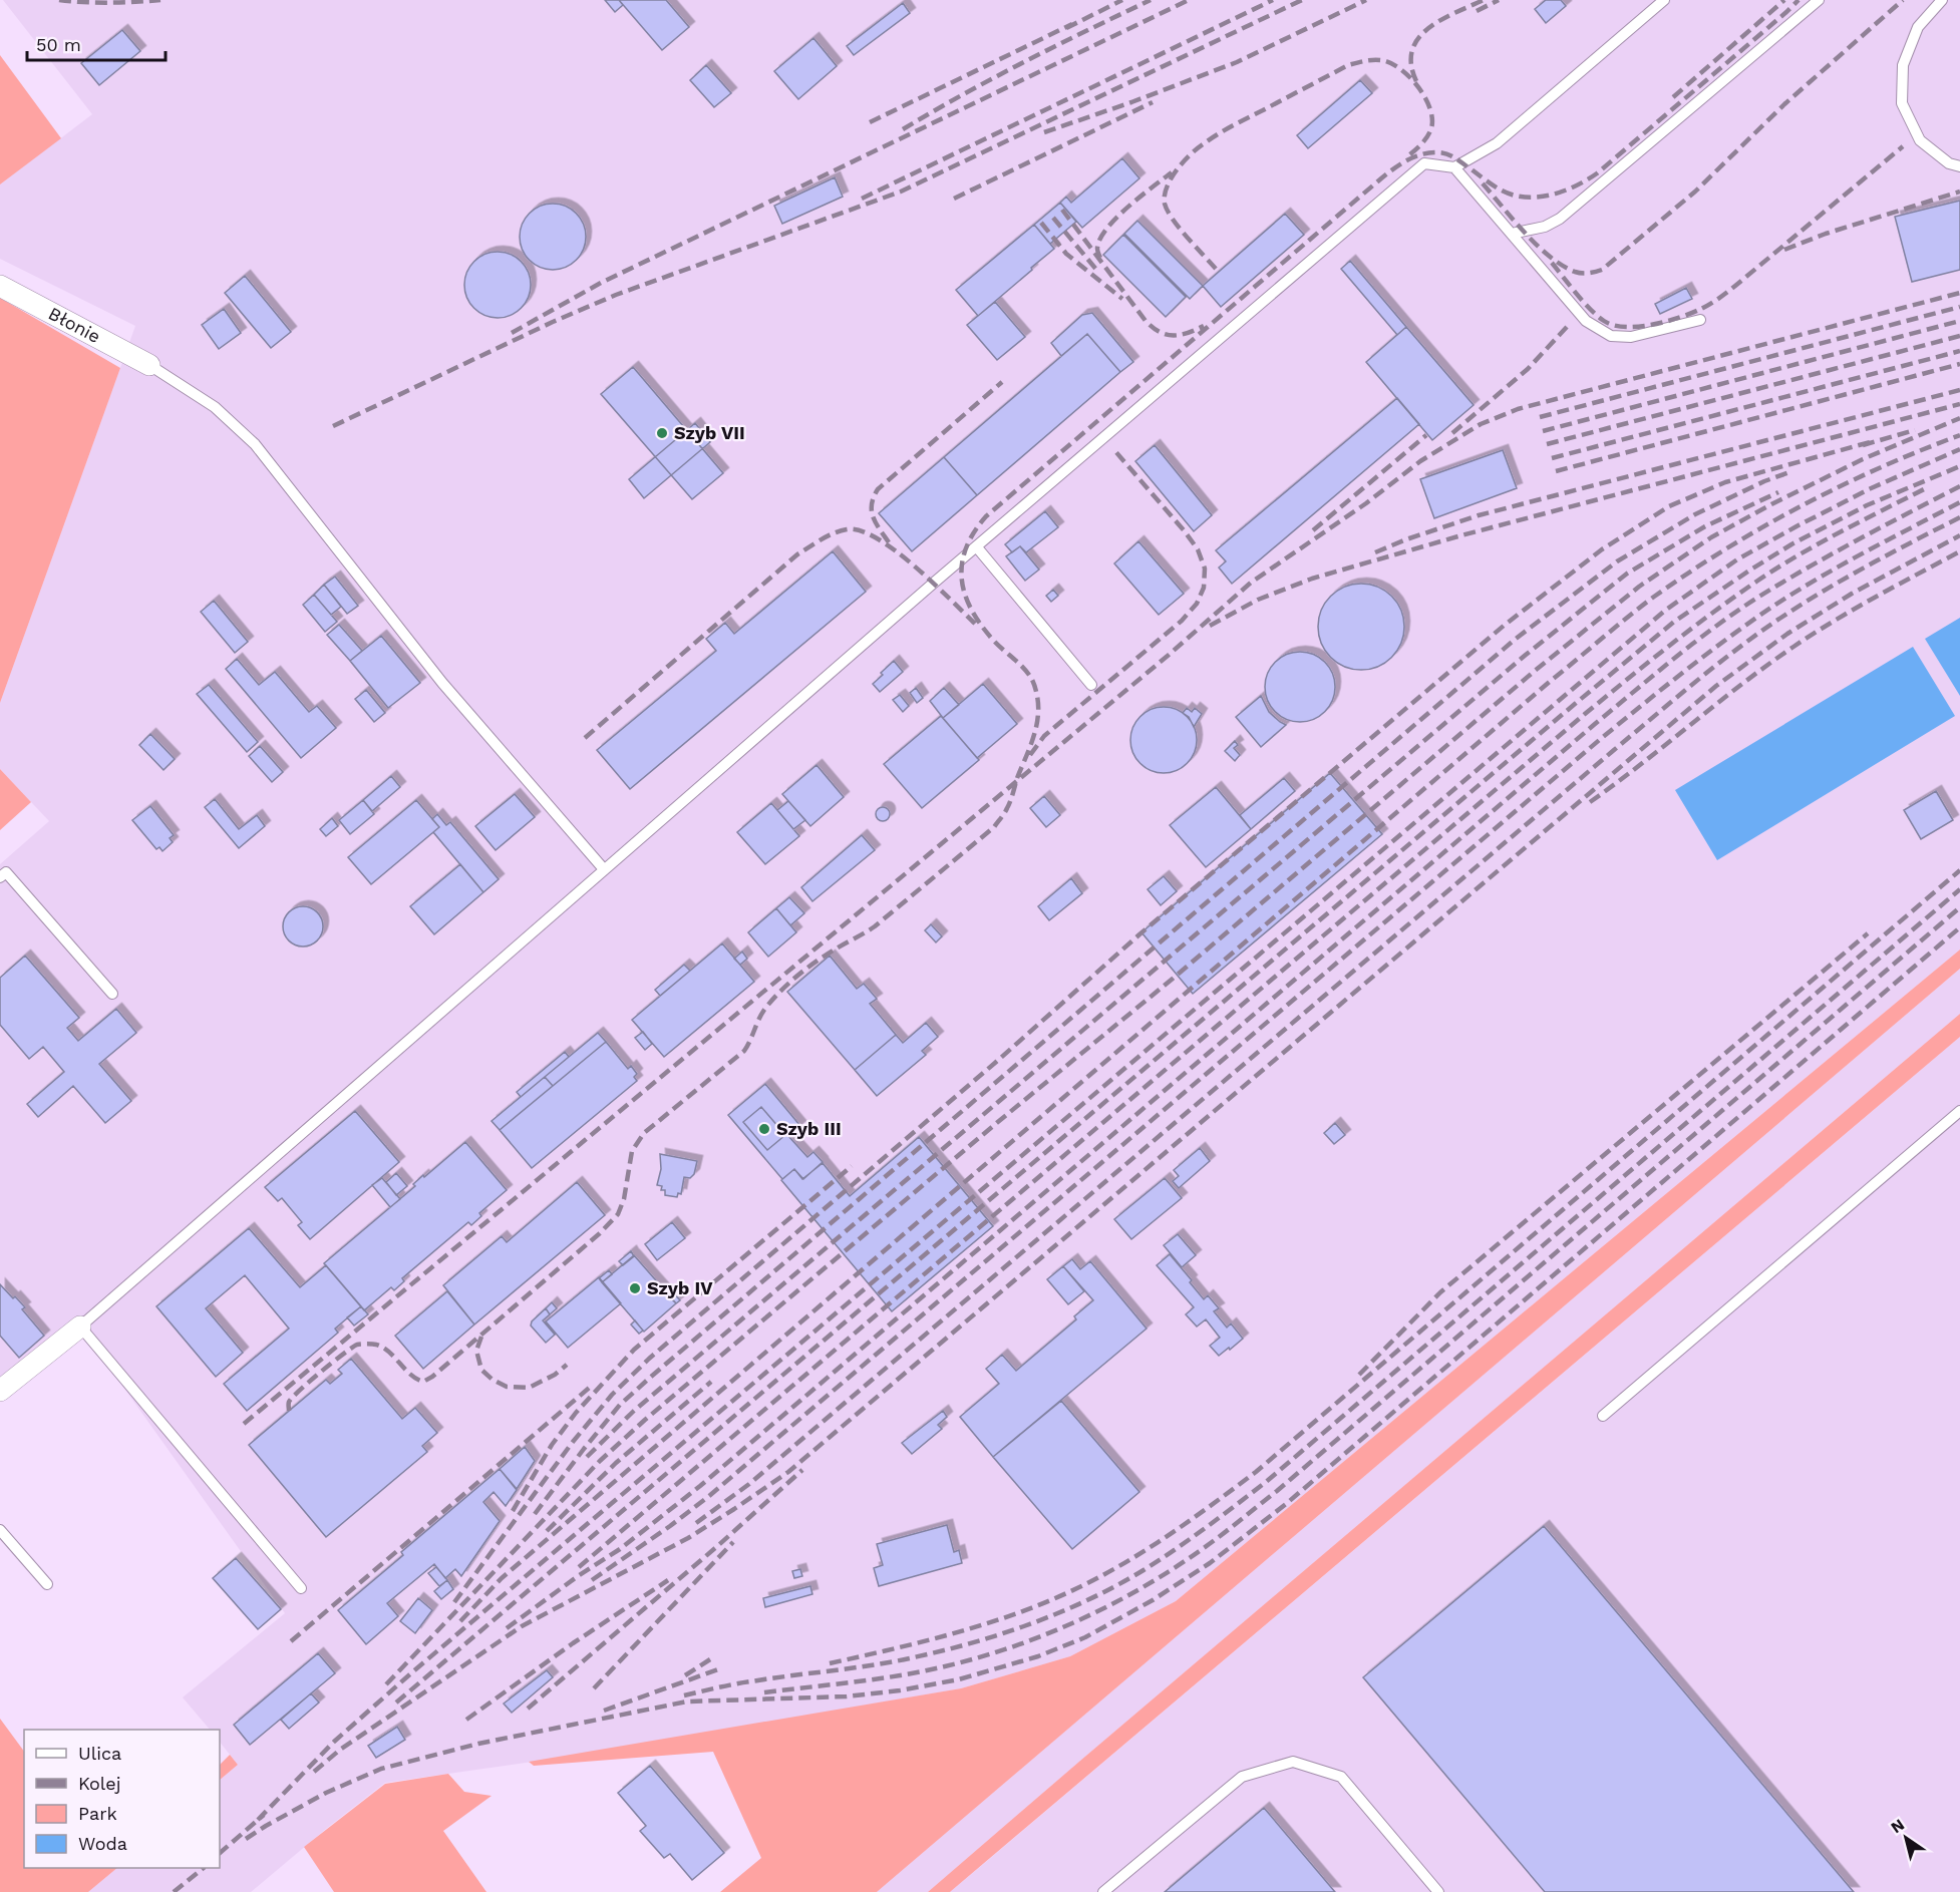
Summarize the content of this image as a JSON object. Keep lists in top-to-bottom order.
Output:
{
  "streets": {
    "street": ["Błonie"]
  },
  "places": ["Szyb VII", "Szyb III", "Szyb IV"],
  "legend": [
    "Ulica",
    "Kolej",
    "Park",
    "Woda"
  ],
  "scale_bar": "50 m",
  "north": "top left"
}
